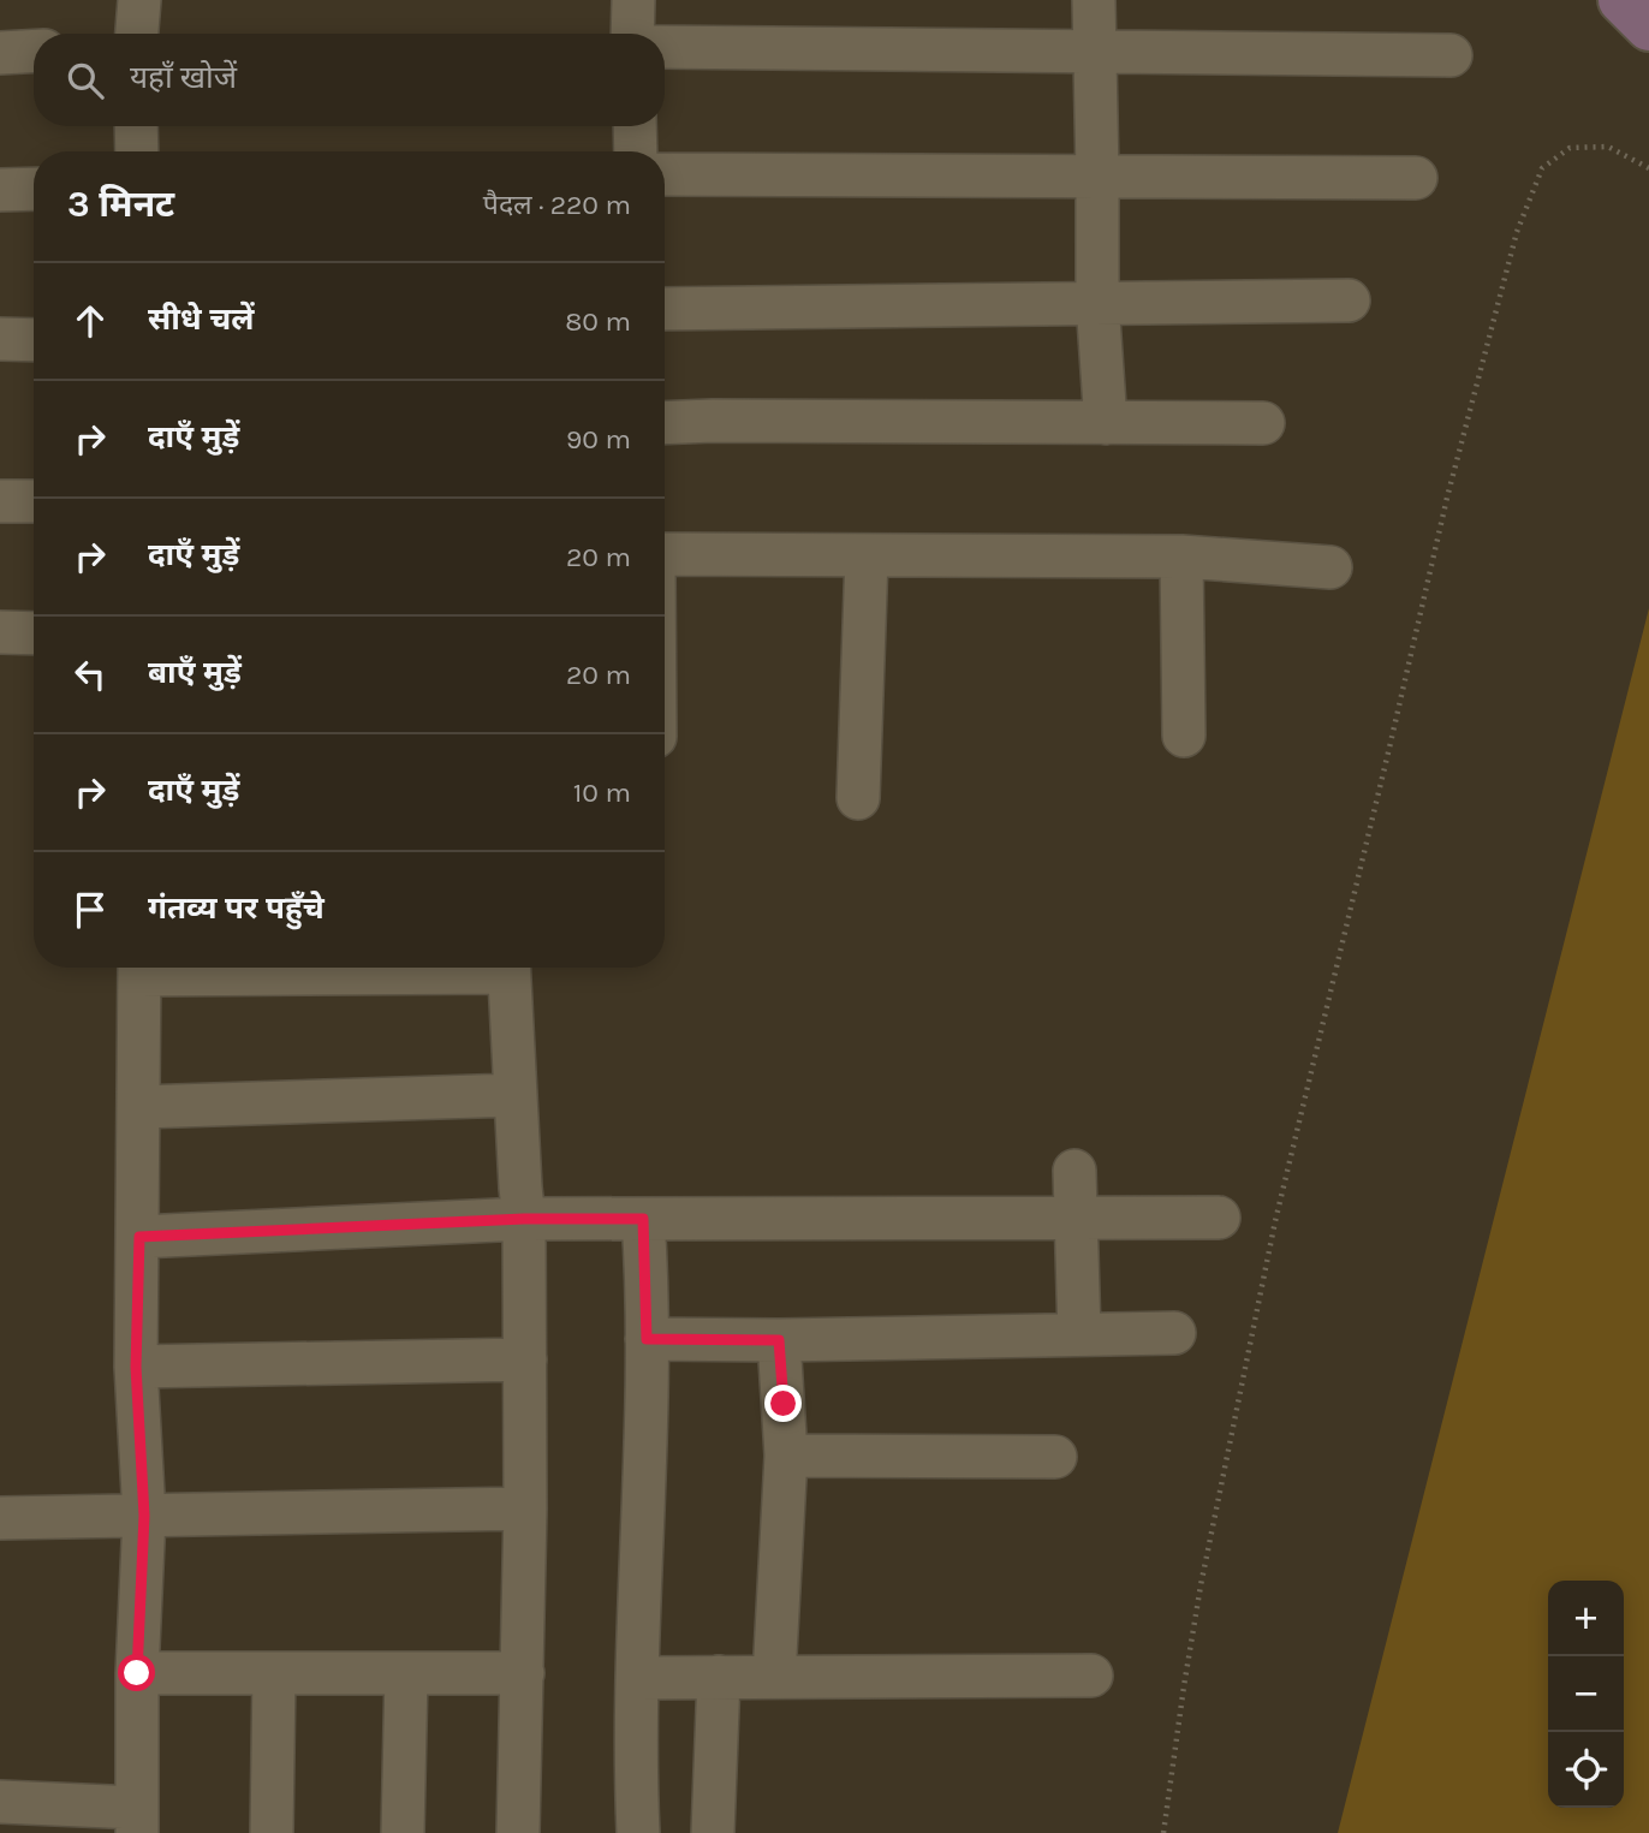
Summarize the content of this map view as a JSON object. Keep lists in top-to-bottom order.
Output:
{
  "page": {
    "search": "यहाँ खोजें",
    "heading": ["3 मिनट", "पैदल · 220 m"],
    "list": [
      ["सीधे चलें", "80 m"],
      ["दाएँ मुड़ें", "90 m"],
      ["दाएँ मुड़ें", "20 m"],
      ["बाएँ मुड़ें", "20 m"],
      ["दाएँ मुड़ें", "10 m"],
      "गंतव्य पर पहुँचे"
    ],
    "map_buttons": ["+", "−"]
  }
}
